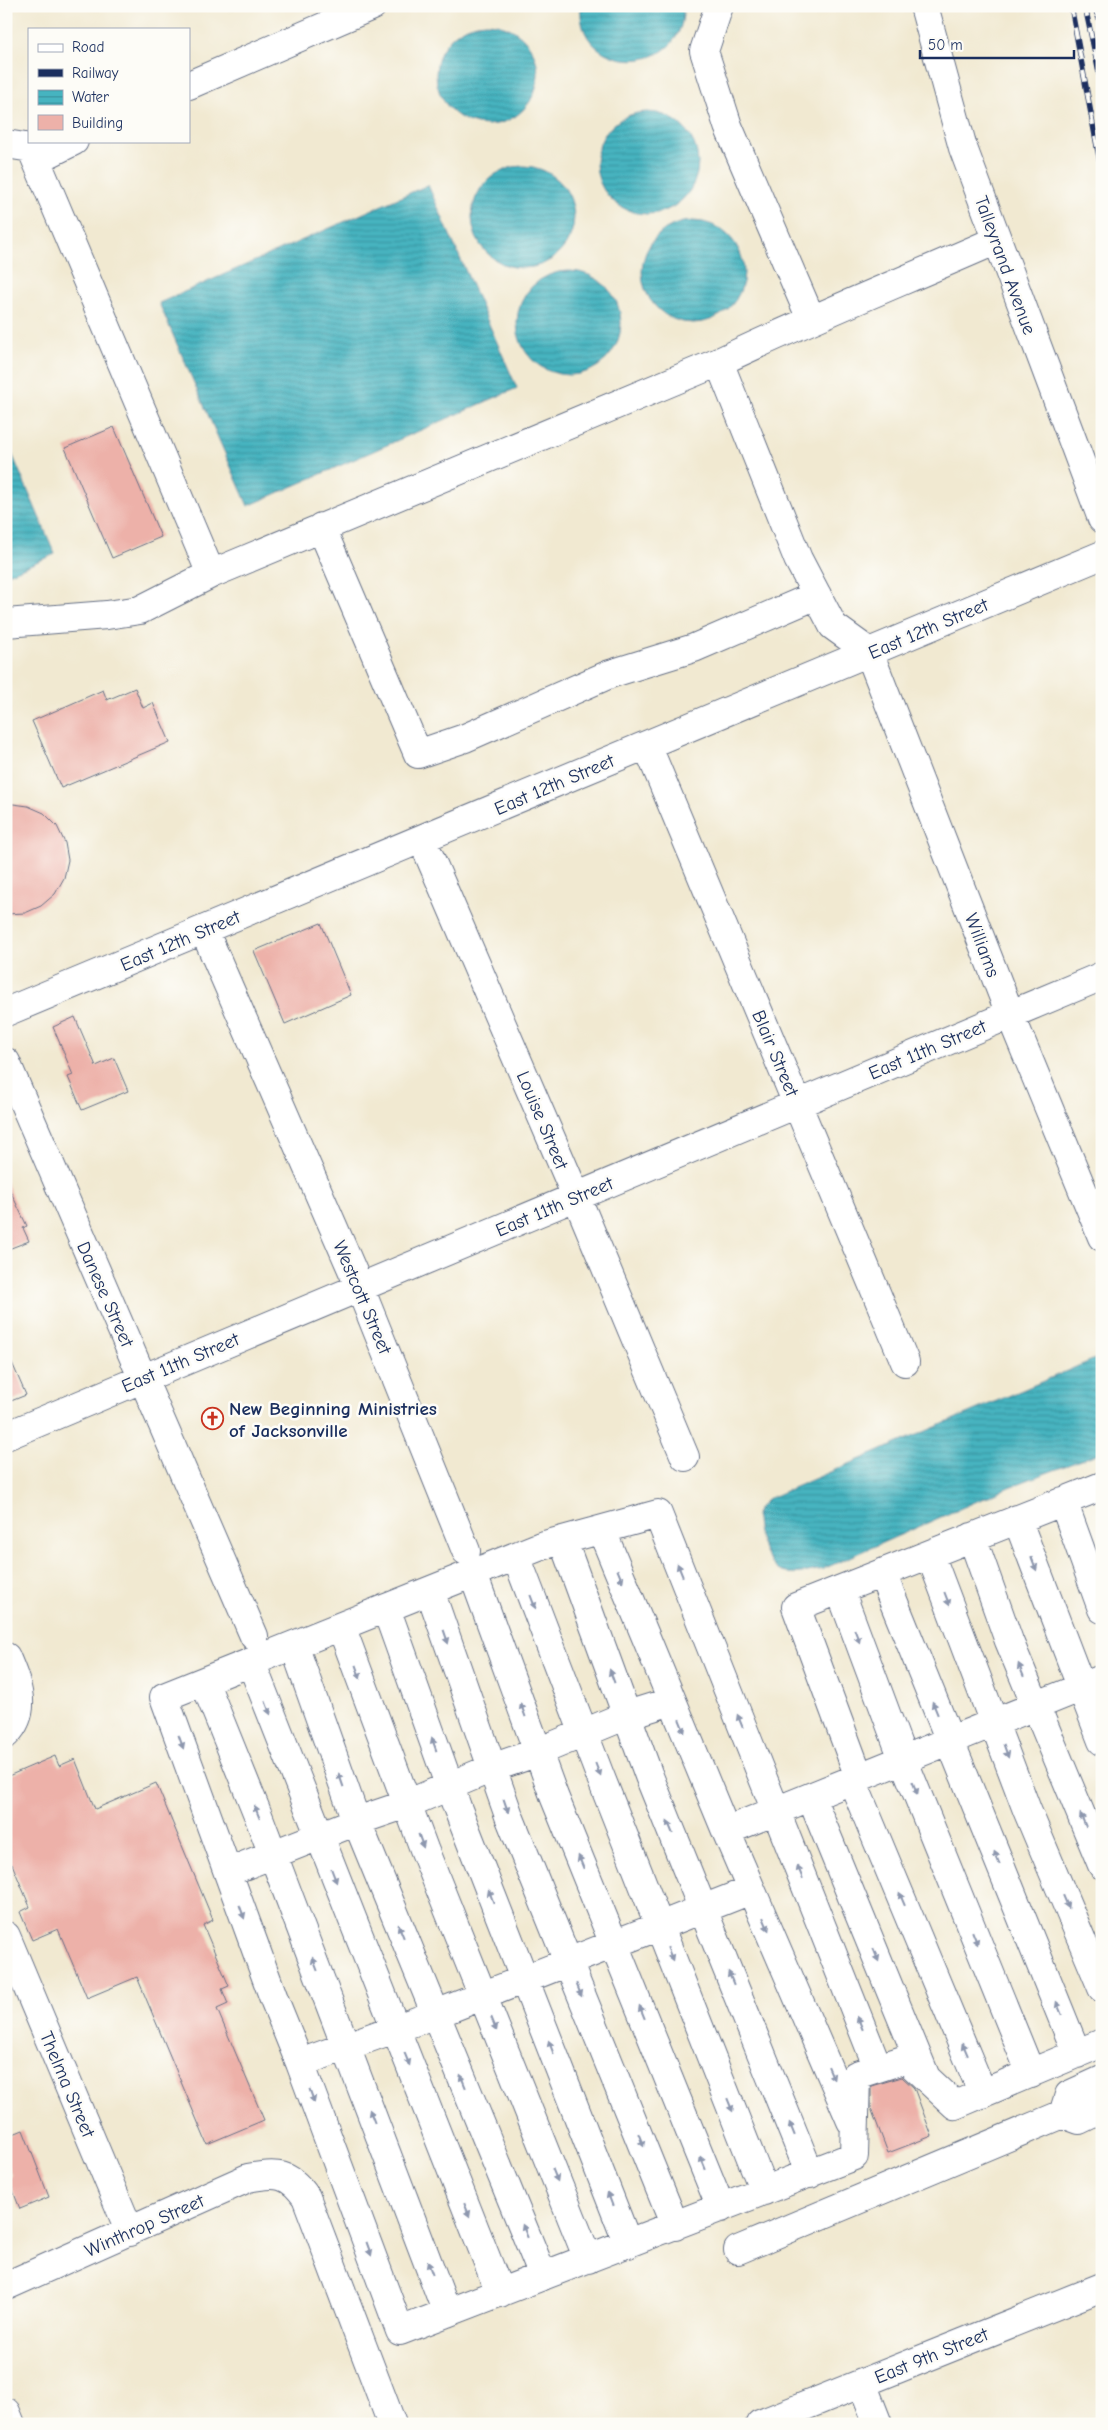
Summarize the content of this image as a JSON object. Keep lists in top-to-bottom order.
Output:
{
  "streets": {
    "street": [
      "Talleyrand Avenue",
      "East 12th Street",
      "Williams",
      "East 11th Street",
      "Blair Street",
      "Louise Street",
      "Danese Street",
      "Westcott Street",
      "Thelma Street",
      "Winthrop Street",
      "East 9th Street"
    ]
  },
  "crossings": [
    ["East 12th Street", "Williams"],
    ["East 12th Street", "Blair Street"],
    ["East 12th Street", "Louise Street"],
    ["East 12th Street", "Westcott Street"],
    ["Williams", "East 11th Street"],
    ["East 11th Street", "Blair Street"],
    ["East 11th Street", "Louise Street"],
    ["East 11th Street", "Danese Street"],
    ["East 11th Street", "Westcott Street"],
    ["Thelma Street", "Winthrop Street"]
  ],
  "places": {
    "church": ["New Beginning Ministries of Jacksonville"]
  },
  "legend": [
    "Road",
    "Railway",
    "Water",
    "Building"
  ],
  "scale_bar": "50 m"
}
